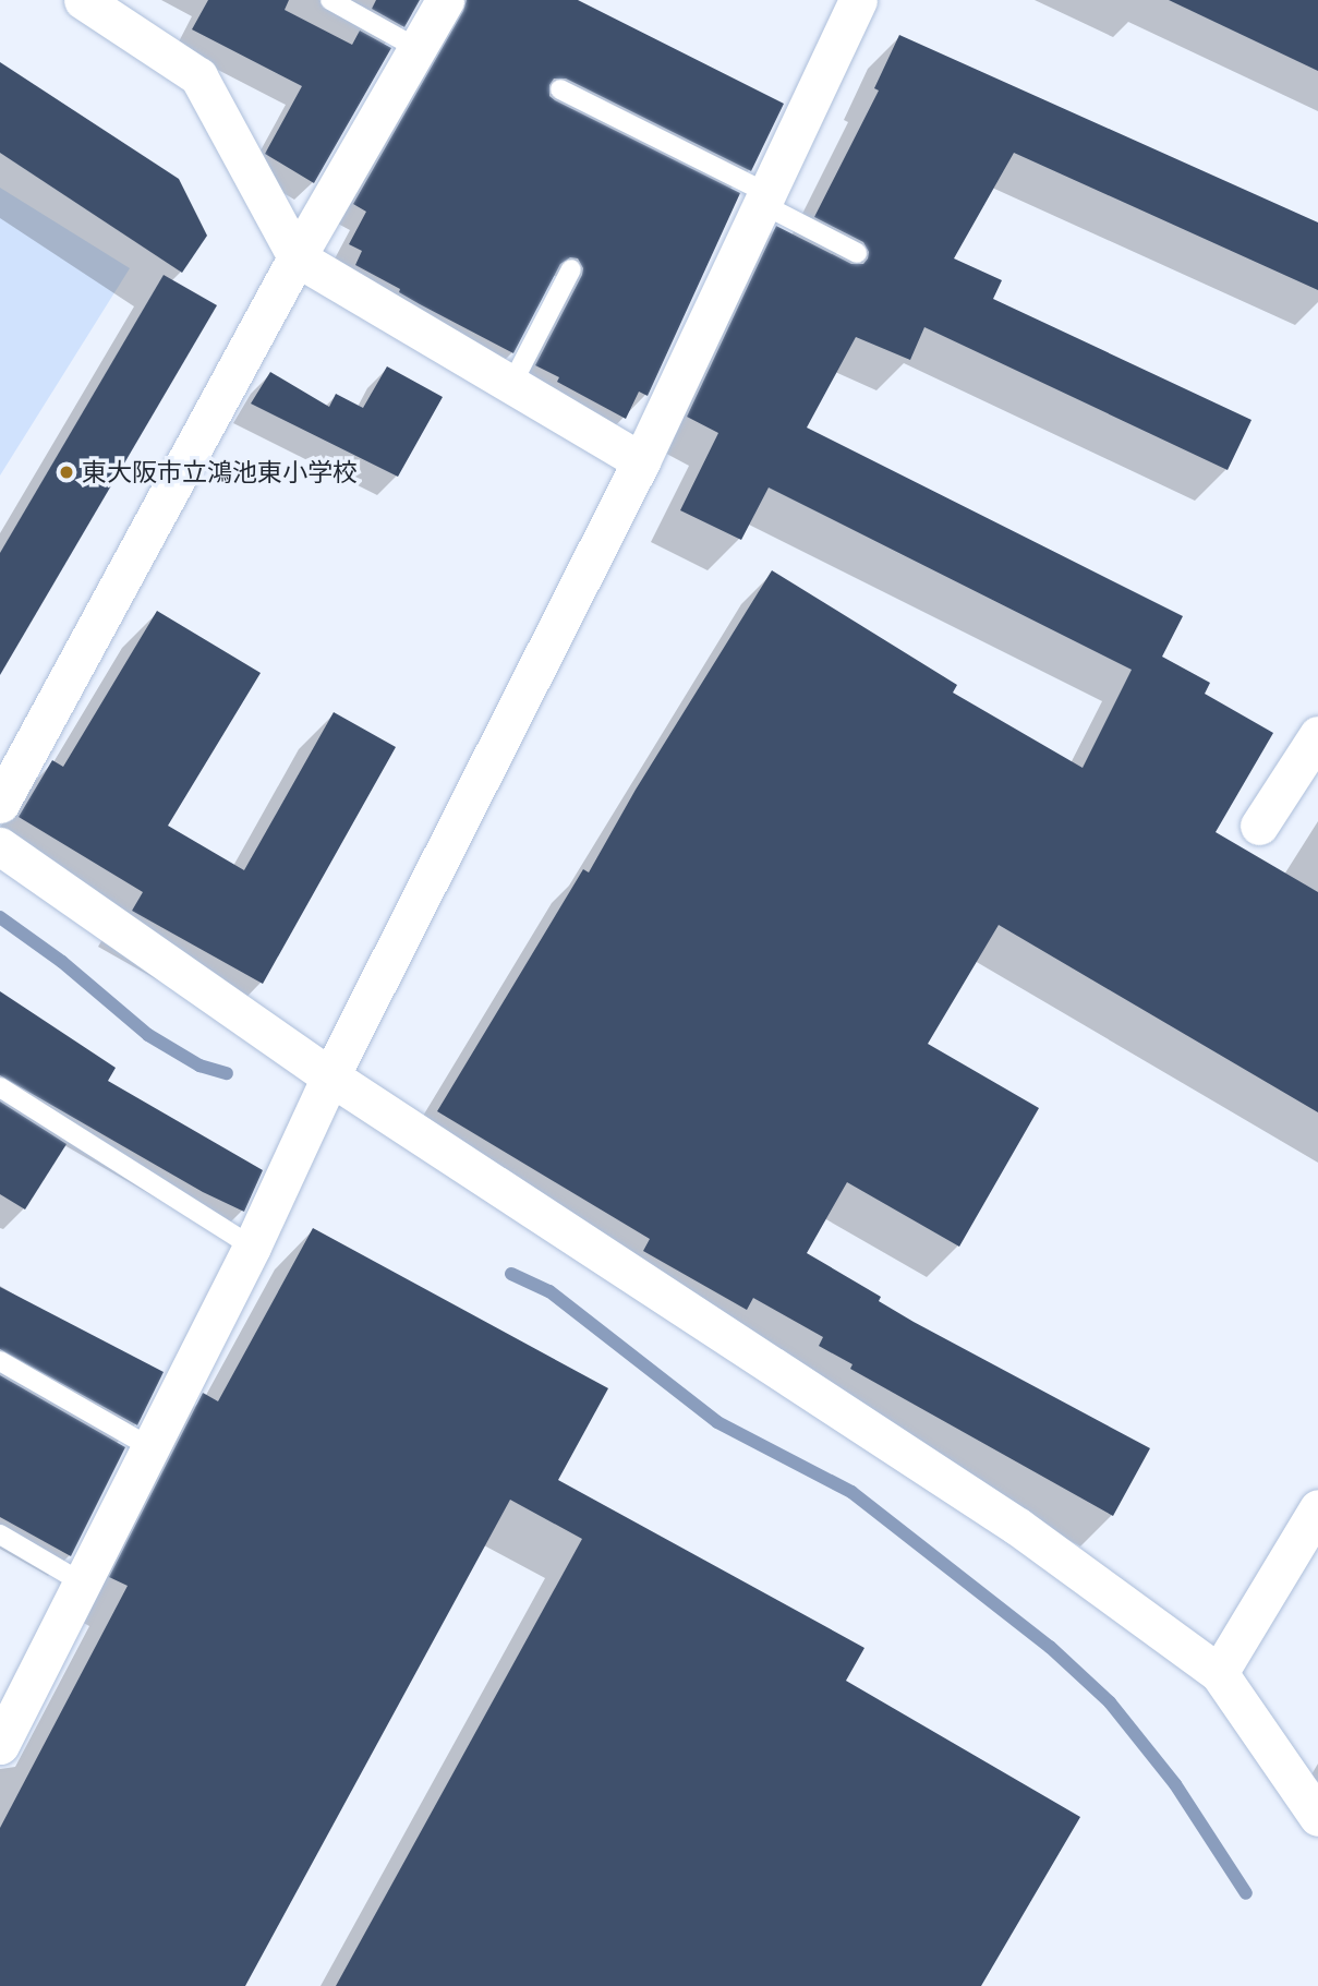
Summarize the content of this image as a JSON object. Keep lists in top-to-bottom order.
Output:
{
  "places": ["東大阪市立鴻池東小学校"]
}
